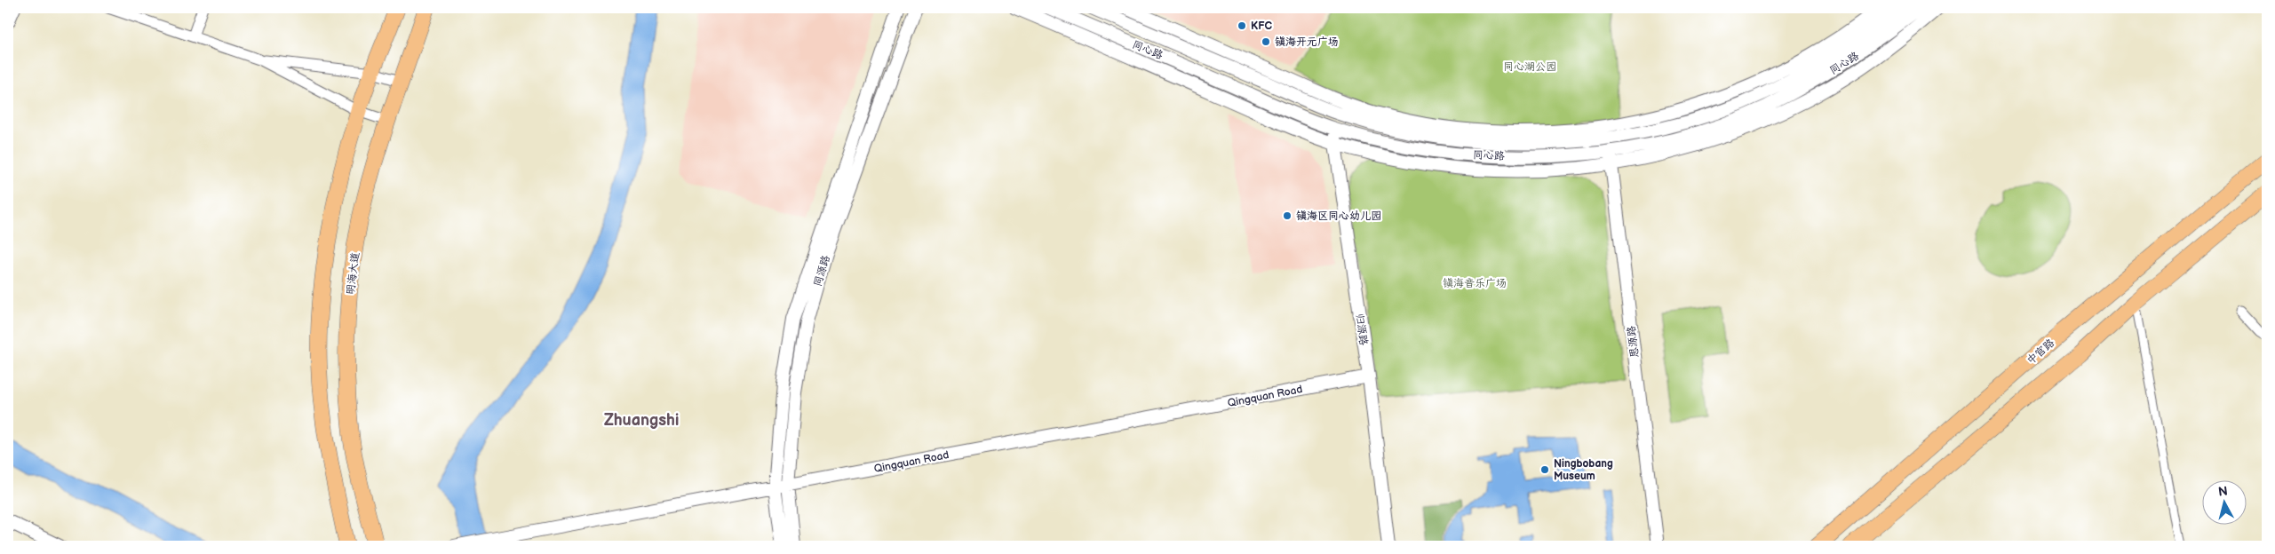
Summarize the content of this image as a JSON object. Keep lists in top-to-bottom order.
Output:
{
  "streets": {
    "main road": ["明海大道", "中官路"],
    "street": [
      "同心路",
      "同源路",
      "归源路",
      "思源路",
      "Qingquan Road"
    ]
  },
  "crossings": [
    ["同心路", "归源路"],
    ["同心路", "思源路"],
    ["同源路", "Qingquan Road"],
    ["归源路", "Qingquan Road"]
  ],
  "districts": ["Zhuangshi"],
  "parks": ["同心湖公园", "镇海音乐广场"],
  "places": [
    "KFC",
    "镇海开元广场",
    "镇海区同心幼儿园",
    "Ningbobang Museum"
  ],
  "north": "top"
}
